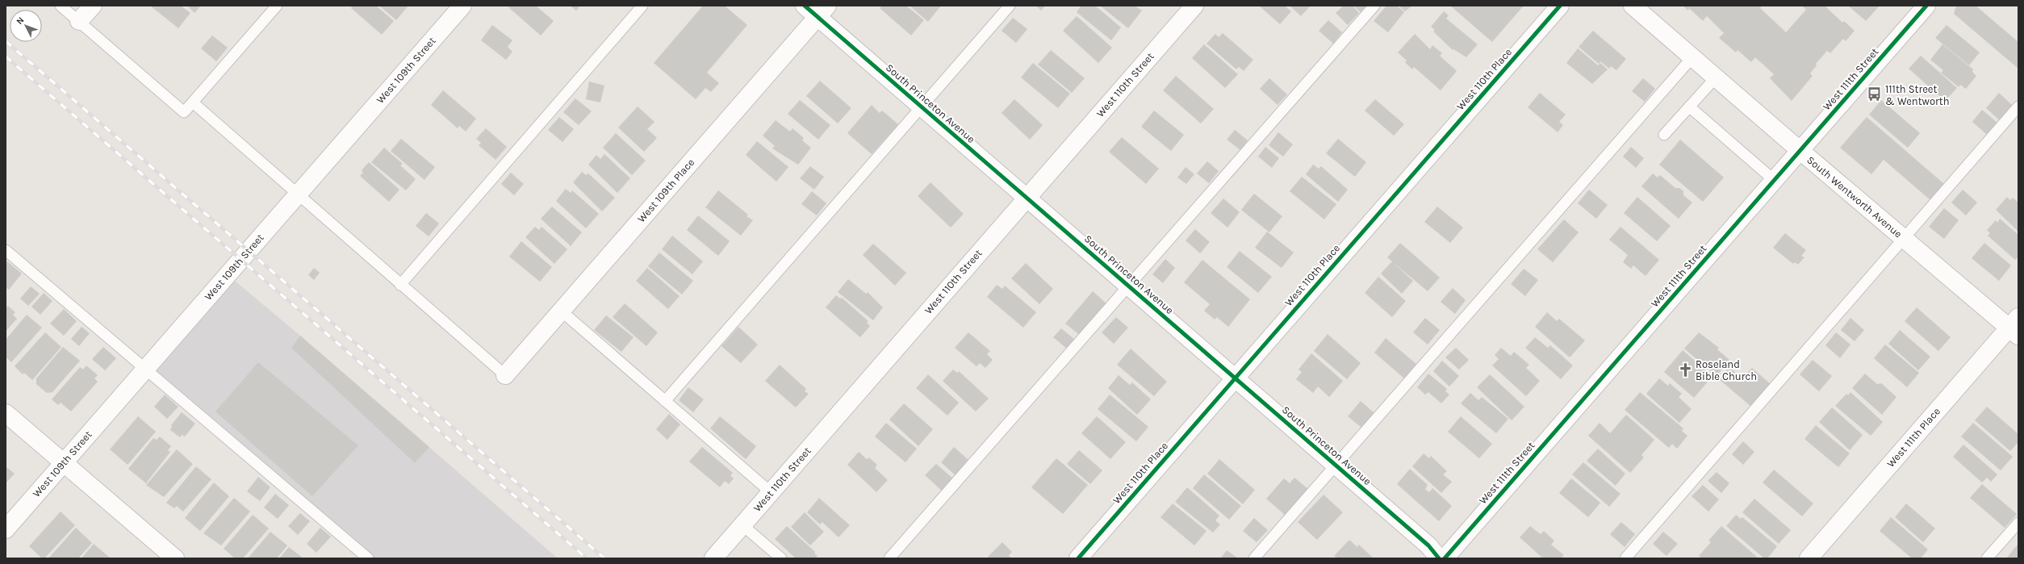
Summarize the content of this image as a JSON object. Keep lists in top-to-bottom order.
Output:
{
  "streets": {
    "street": [
      "West 109th Street",
      "West 110th Place",
      "West 111th Street",
      "West 110th Street",
      "South Princeton Avenue",
      "West 109th Place",
      "South Wentworth Avenue",
      "West 111th Place"
    ]
  },
  "crossings": [
    ["West 110th Place", "South Princeton Avenue"],
    ["West 111th Street", "South Wentworth Avenue"],
    ["West 110th Street", "South Princeton Avenue"],
    ["South Princeton Avenue", "West 109th Place"],
    ["South Wentworth Avenue", "West 111th Place"]
  ],
  "places": {
    "bus stop": ["111th Street & Wentworth"],
    "church": ["Roseland Bible Church"]
  },
  "north": "top left"
}
